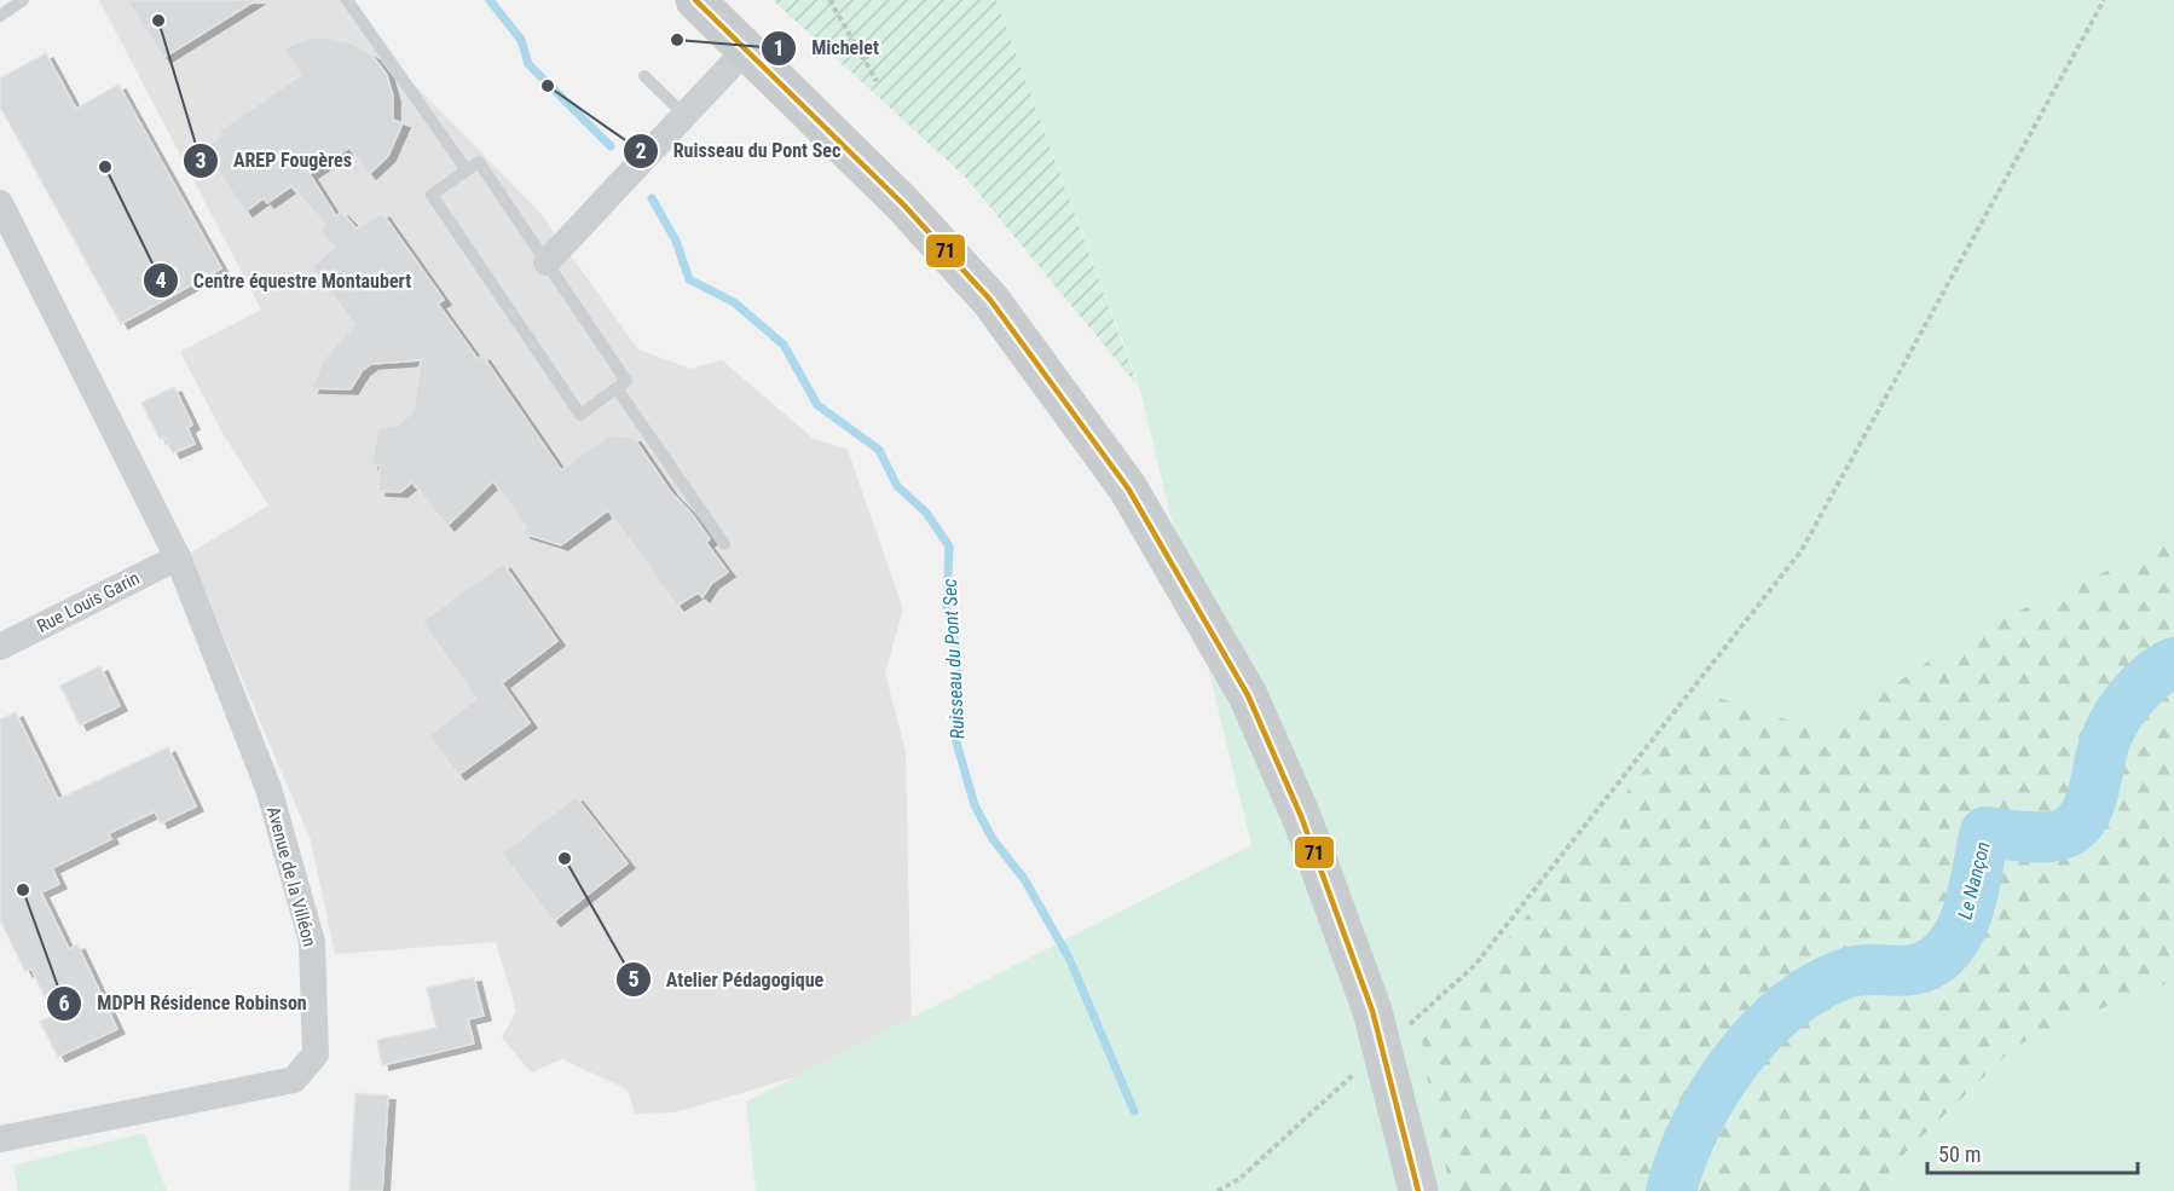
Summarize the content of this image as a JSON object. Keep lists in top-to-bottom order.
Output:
{
  "streets": {
    "street": ["Rue Louis Garin", "Avenue de la Villéon"]
  },
  "crossings": [
    ["Rue Louis Garin", "Avenue de la Villéon"]
  ],
  "water": ["Ruisseau du Pont Sec", "Le Nançon"],
  "places": [
    "AREP Fougères",
    "Michelet",
    "Ruisseau du Pont Sec",
    "Centre équestre Montaubert",
    "Atelier Pédagogique",
    "MDPH Résidence Robinson"
  ],
  "lines": ["transit line 71"],
  "scale_bar": "50 m"
}
